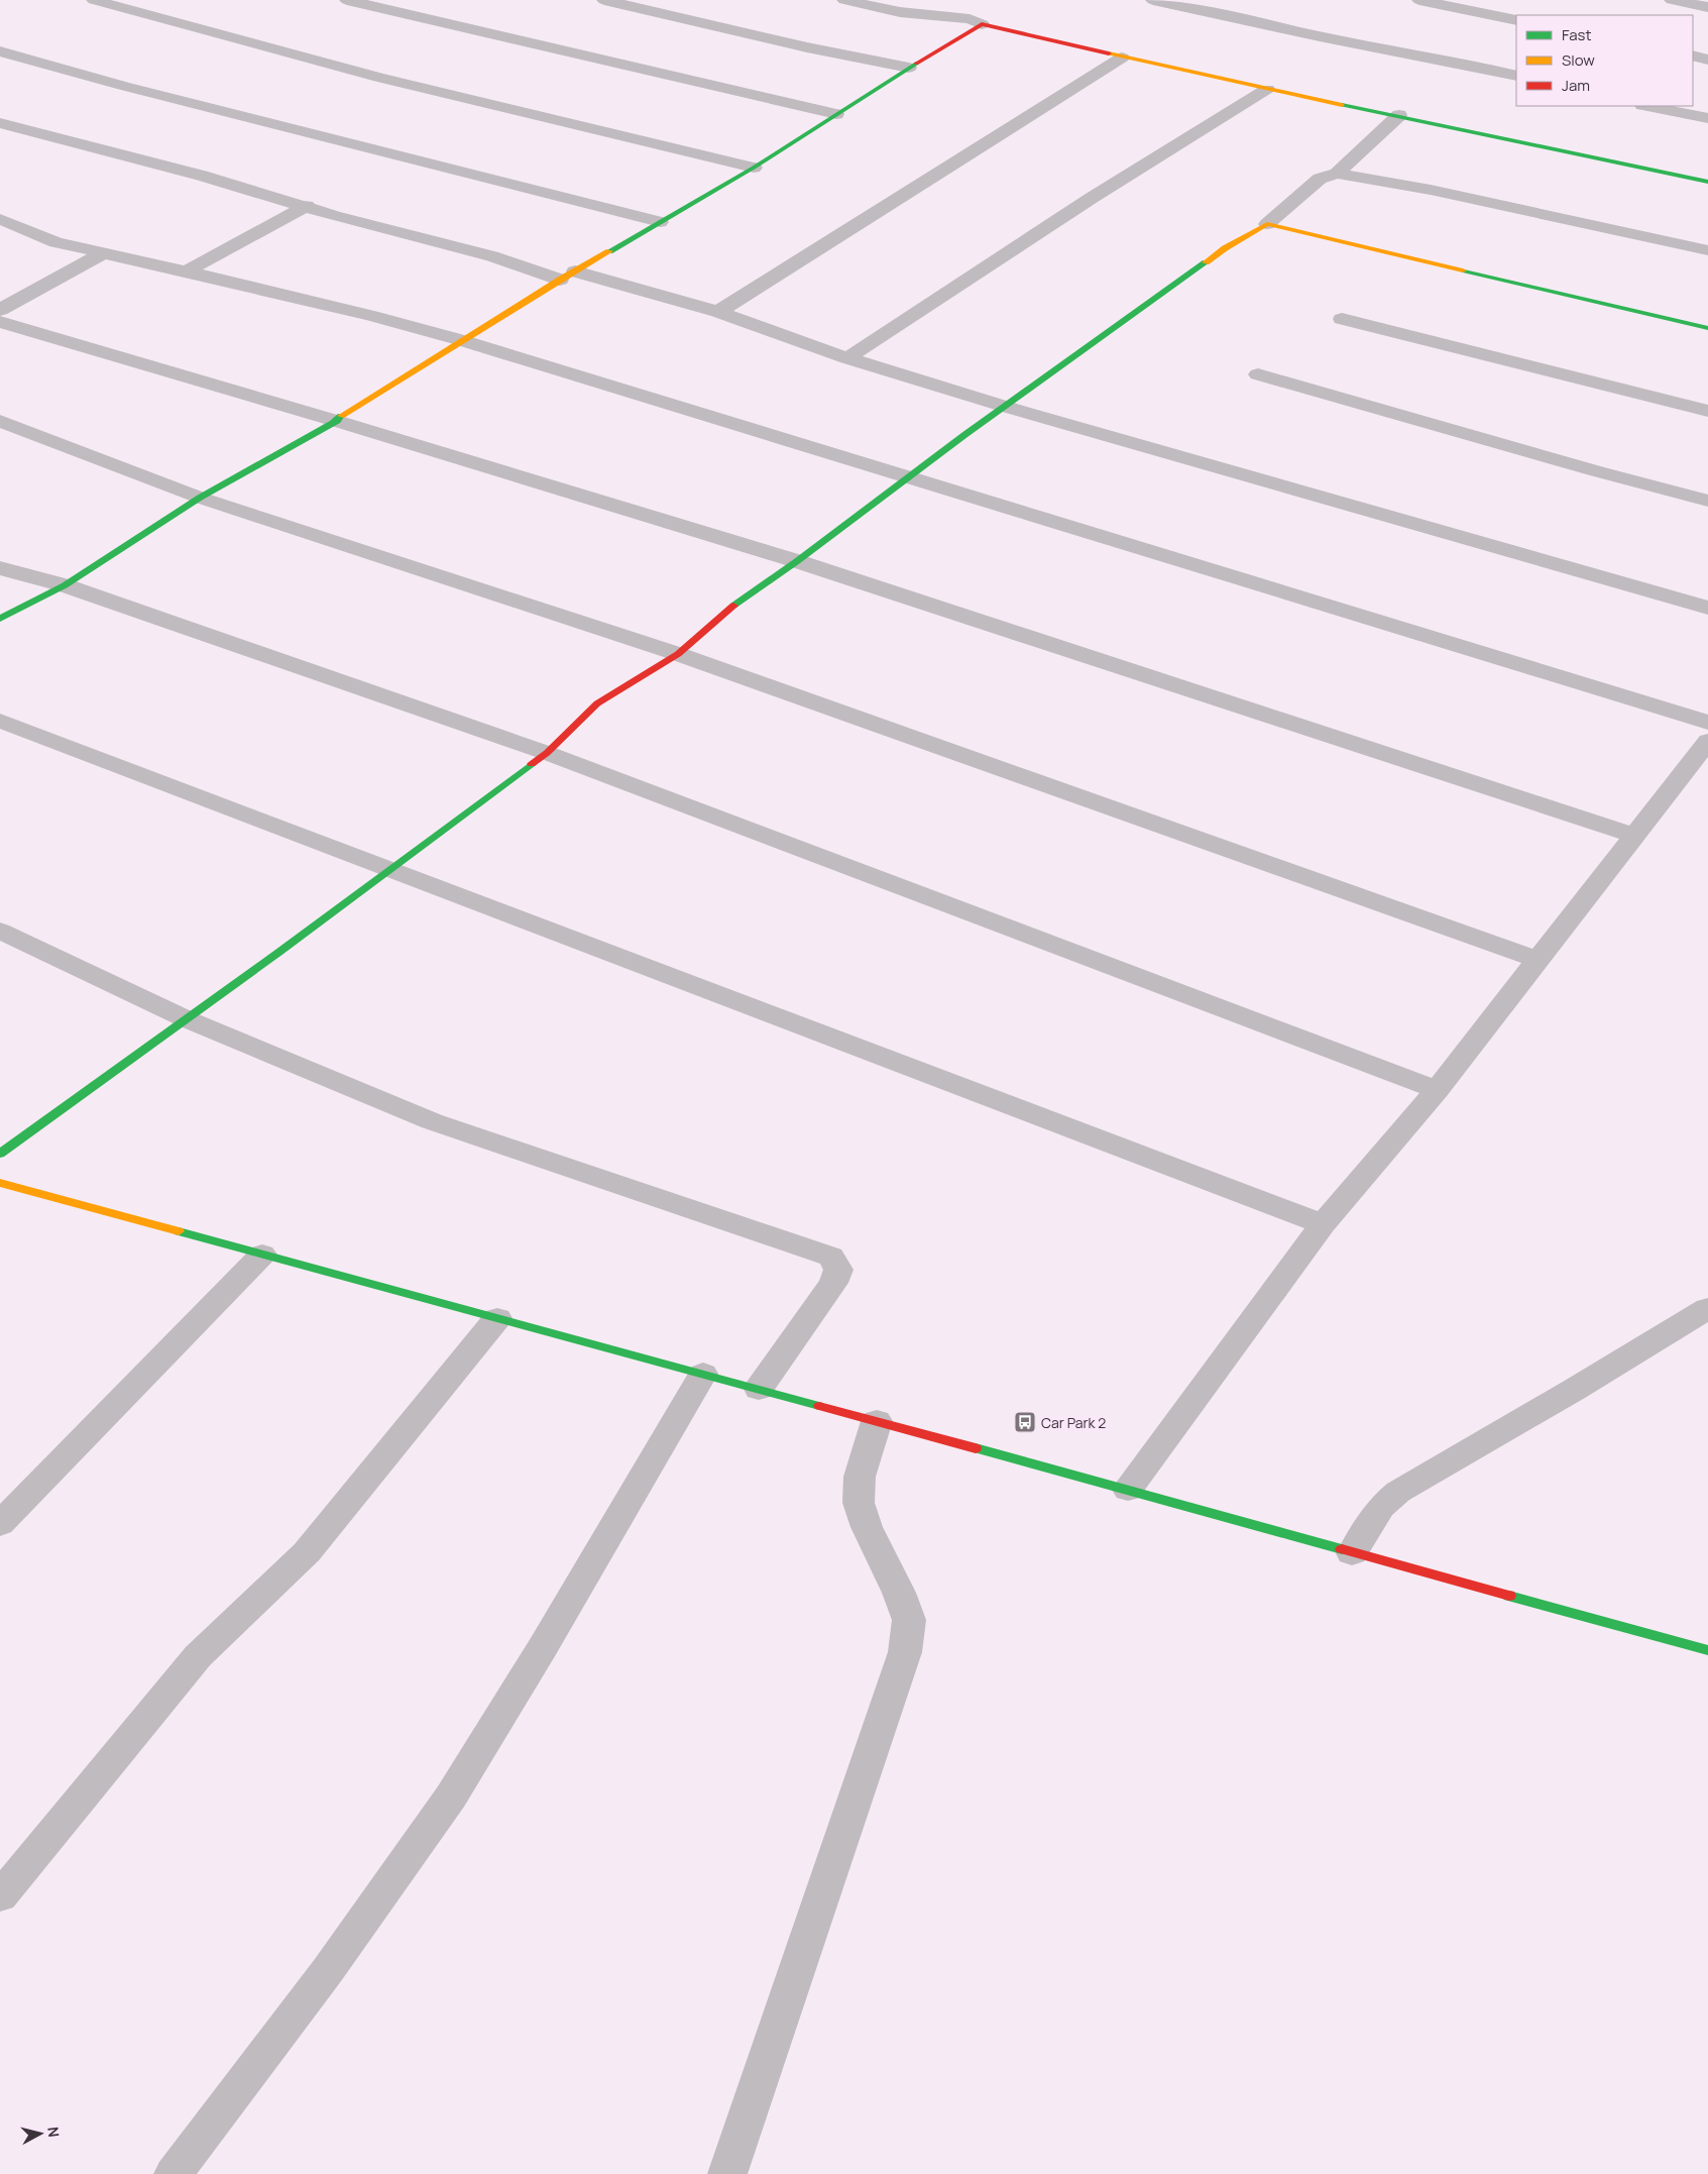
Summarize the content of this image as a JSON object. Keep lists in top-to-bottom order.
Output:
{
  "places": {
    "bus stop": ["Car Park 2"]
  },
  "legend": ["Fast", "Slow", "Jam"],
  "north": "right"
}
